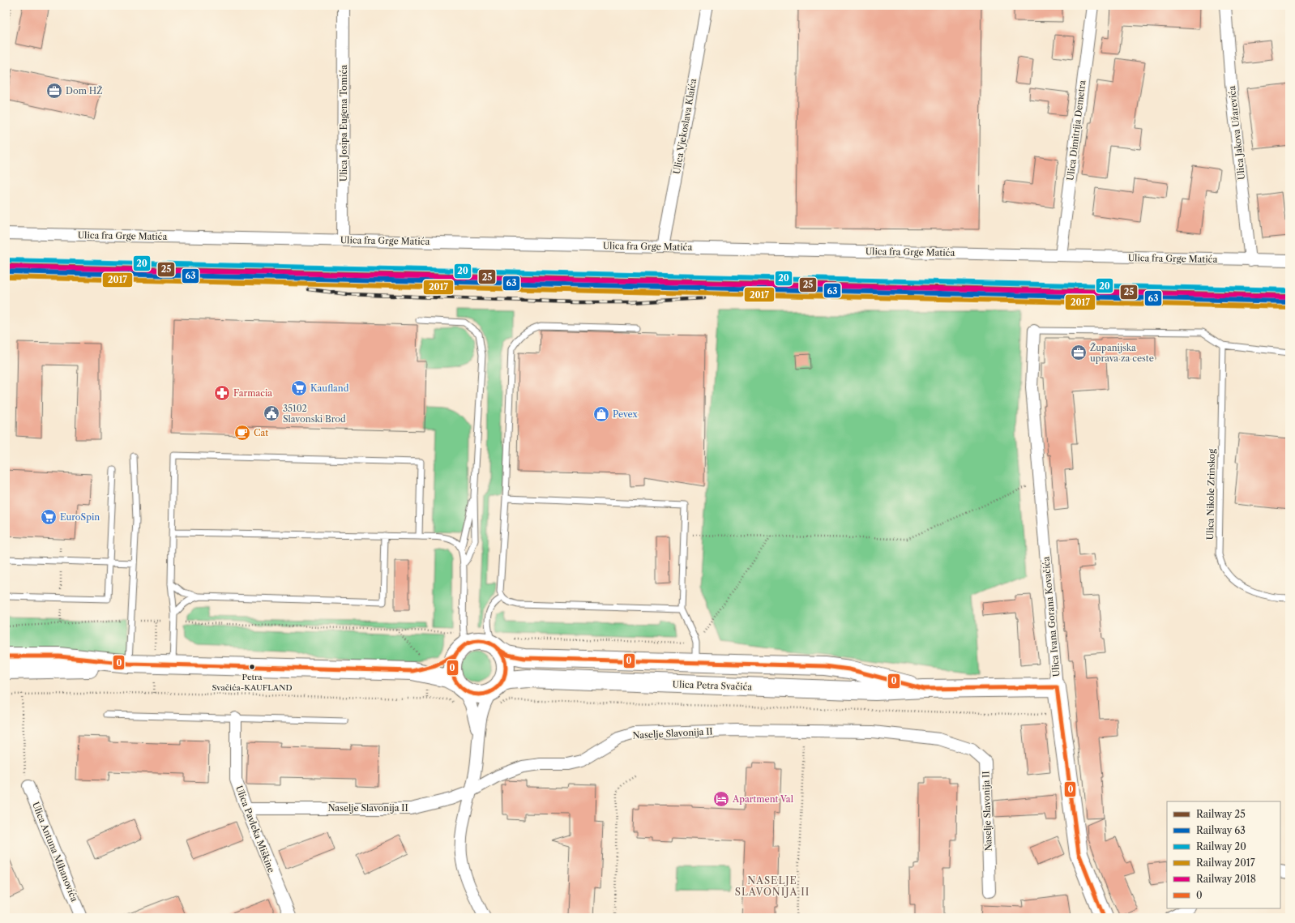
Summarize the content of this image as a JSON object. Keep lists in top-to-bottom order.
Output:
{
  "streets": {
    "main road": ["Ulica Ivana Gorana Kovačića", "Ulica Petra Svačića"],
    "street": [
      "Ulica Josipa Eugena Tomića",
      "Ulica Vjekoslava Klaića",
      "Ulica Dimitrija Demetra",
      "Ulica Jakova Užarevića",
      "Ulica fra Grge Matića",
      "Naselje Slavonija II",
      "Ulica Pavleka Miškine",
      "Ulica Antuna Mihanovića"
    ],
    "lane": ["Ulica Nikole Zrinskog"]
  },
  "crossings": [
    ["Ulica Josipa Eugena Tomića", "Ulica fra Grge Matića"],
    ["Ulica Vjekoslava Klaića", "Ulica fra Grge Matića"],
    ["Ulica Dimitrija Demetra", "Ulica fra Grge Matića"],
    ["Ulica Jakova Užarevića", "Ulica fra Grge Matića"],
    ["Ulica Ivana Gorana Kovačića", "Ulica Petra Svačića"],
    ["Naselje Slavonija II", "Ulica Pavleka Miškine"]
  ],
  "districts": ["NASELJE SLAVONIJA II"],
  "places": {
    "office": ["Dom HŽ", "Županijska uprava za ceste"],
    "supermarket": ["Kaufland", "EuroSpin"],
    "pharmacy": ["Farmacia"],
    "public building": ["35102 Slavonski Brod"],
    "shop": ["Pevex"],
    "cafe": ["Cat"],
    "other": ["Petra Svačića-KAUFLAND"],
    "hotel": ["Apartment Val"]
  },
  "lines": [
    "rail line 20",
    "rail line 25",
    "rail line 2018",
    "rail line 63",
    "rail line 2017",
    "transit line 0"
  ],
  "legend": [
    "Railway 25",
    "Railway 63",
    "Railway 20",
    "Railway 2017",
    "Railway 2018",
    "0"
  ]
}
